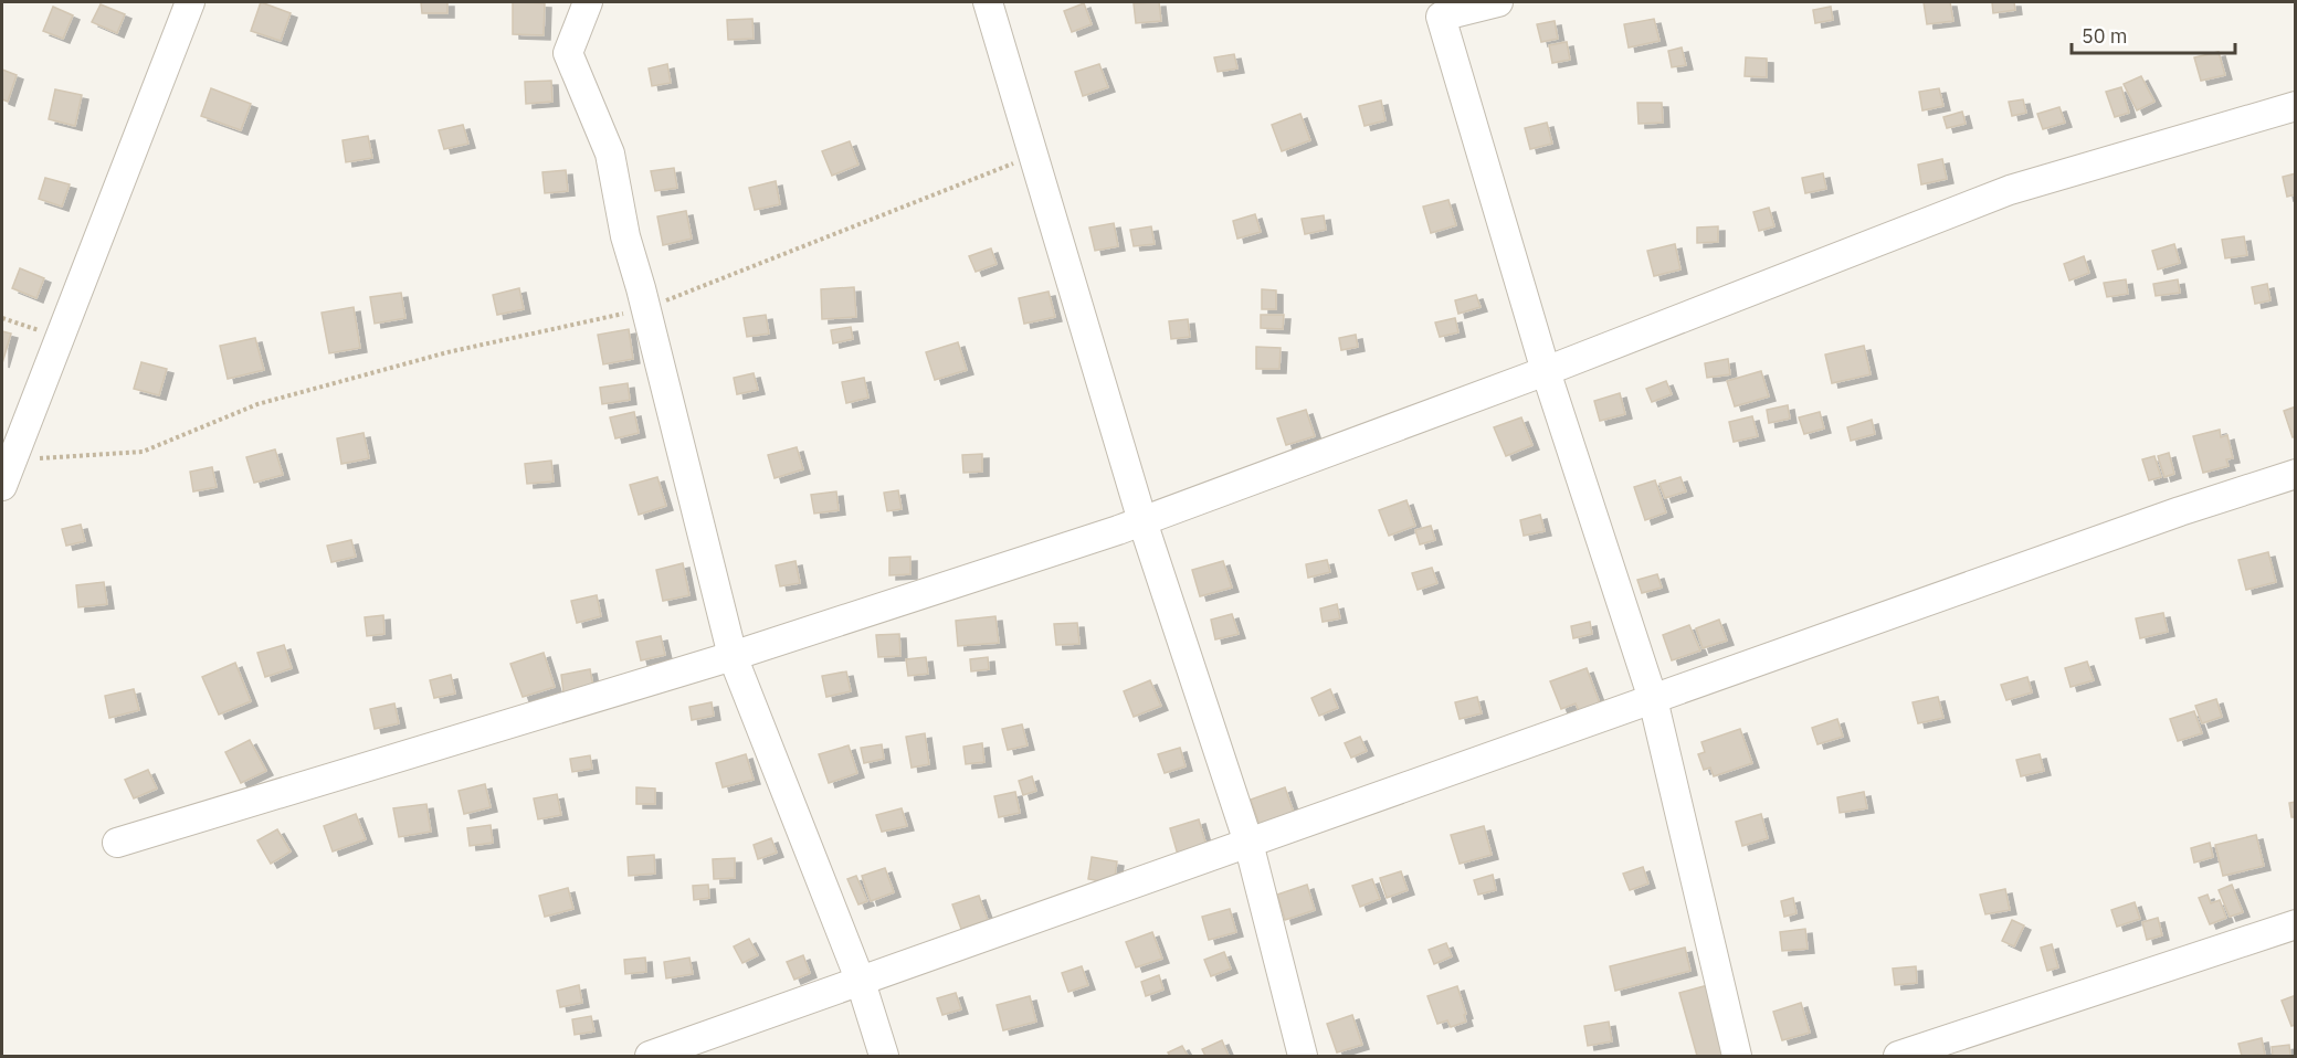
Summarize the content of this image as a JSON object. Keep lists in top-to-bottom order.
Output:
{
  "scale_bar": "50 m"
}
